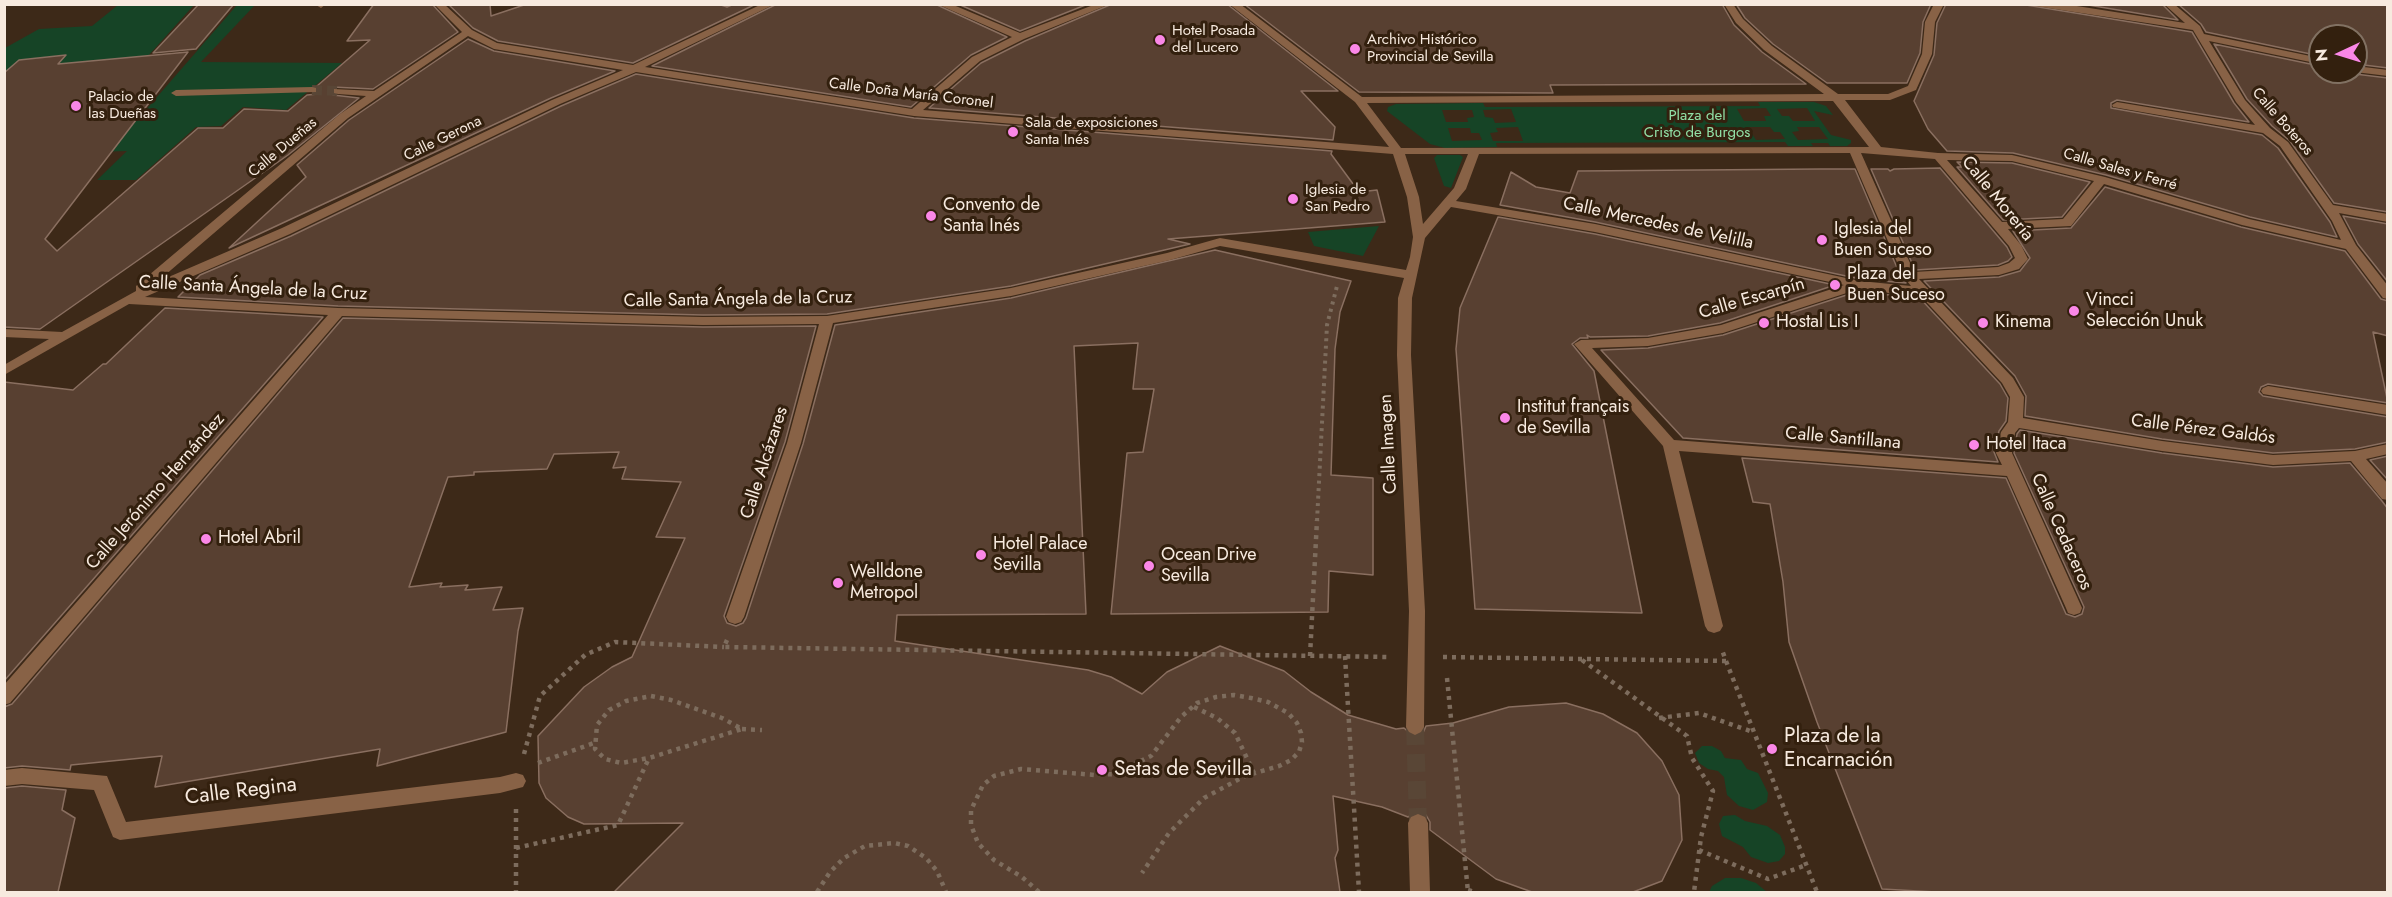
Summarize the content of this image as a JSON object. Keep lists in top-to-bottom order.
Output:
{
  "streets": {
    "street": [
      "Calle Doña María Coronel",
      "Calle Boteros",
      "Calle Gerona",
      "Calle Dueñas",
      "Calle Sales y Ferré",
      "Calle Morería",
      "Calle Mercedes de Velilla",
      "Calle Santa Ángela de la Cruz",
      "Calle Escarpín",
      "Calle Pérez Galdós",
      "Calle Santillana",
      "Calle Imagen",
      "Calle Alcázares",
      "Calle Jerónimo Hernández",
      "Calle Cedaceros",
      "Calle Regina"
    ]
  },
  "crossings": [
    ["Calle Doña María Coronel", "Calle Gerona"],
    ["Calle Doña María Coronel", "Calle Dueñas"],
    ["Calle Boteros", "Calle Sales y Ferré"],
    ["Calle Gerona", "Calle Dueñas"],
    ["Calle Gerona", "Calle Santa Ángela de la Cruz"],
    ["Calle Dueñas", "Calle Santa Ángela de la Cruz"],
    ["Calle Sales y Ferré", "Calle Morería"],
    ["Calle Mercedes de Velilla", "Calle Escarpín"],
    ["Calle Santa Ángela de la Cruz", "Calle Imagen"],
    ["Calle Santa Ángela de la Cruz", "Calle Alcázares"],
    ["Calle Santa Ángela de la Cruz", "Calle Jerónimo Hernández"],
    ["Calle Escarpín", "Calle Santillana"],
    ["Calle Pérez Galdós", "Calle Cedaceros"],
    ["Calle Santillana", "Calle Cedaceros"]
  ],
  "parks": ["Plaza del Cristo de Burgos"],
  "places": [
    "Hotel Posada del Lucero",
    "Archivo Histórico Provincial de Sevilla",
    "Palacio de las Dueñas",
    "Sala de exposiciones Santa Inés",
    "Iglesia de San Pedro",
    "Convento de Santa Inés",
    "Iglesia del Buen Suceso",
    "Plaza del Buen Suceso",
    "Vincci Selección Unuk",
    "Hostal Lis I",
    "Kinema",
    "Institut français de Sevilla",
    "Hotel Itaca",
    "Hotel Abril",
    "Hotel Palace Sevilla",
    "Ocean Drive Sevilla",
    "Welldone Metropol",
    "Plaza de la Encarnación",
    "Setas de Sevilla"
  ],
  "north": "left"
}
